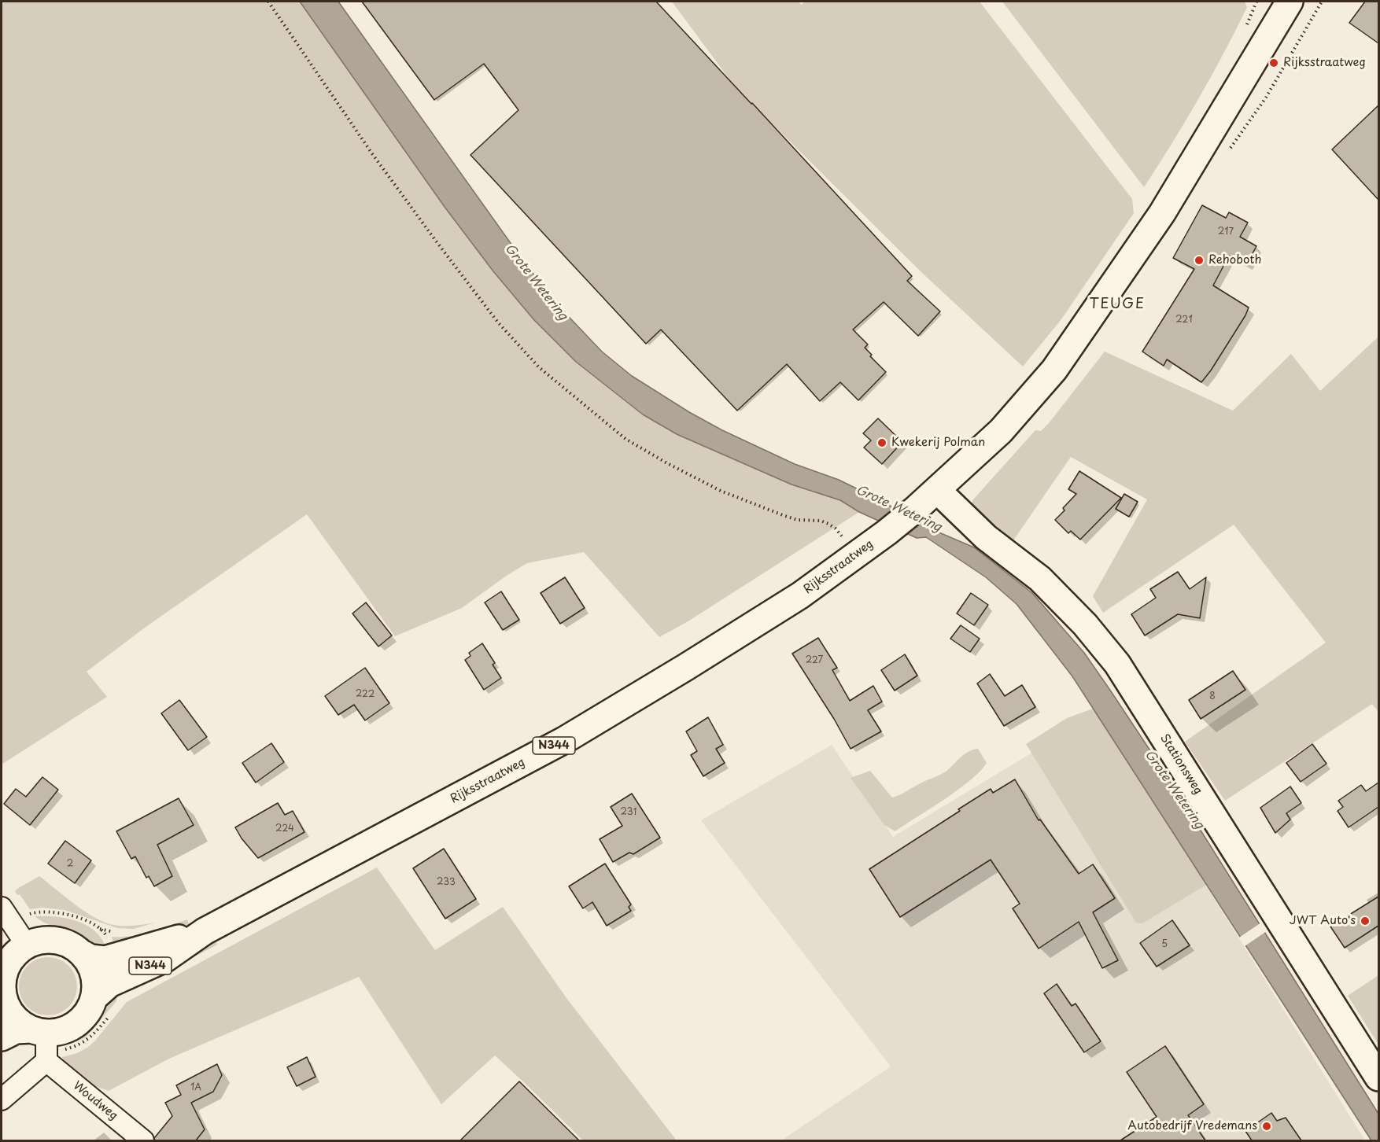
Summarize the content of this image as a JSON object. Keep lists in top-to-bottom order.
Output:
{
  "streets": {
    "main road": ["Rijksstraatweg", "N344", "Stationsweg"],
    "street": ["Woudweg"]
  },
  "crossings": [
    ["Rijksstraatweg", "N344"],
    ["Rijksstraatweg", "Stationsweg"],
    ["Rijksstraatweg", "Woudweg"],
    ["N344", "Woudweg"]
  ],
  "districts": ["TEUGE"],
  "water": ["Grote Wetering"],
  "places": [
    "Rijksstraatweg",
    "Rehoboth",
    "Kwekerij Polman",
    "JWT Auto's",
    "Autobedrijf Vredemans"
  ],
  "house_numbers": [
    "217",
    "221",
    "227",
    "222",
    "8",
    "231",
    "224",
    "2",
    "233",
    "5",
    "1A"
  ]
}
